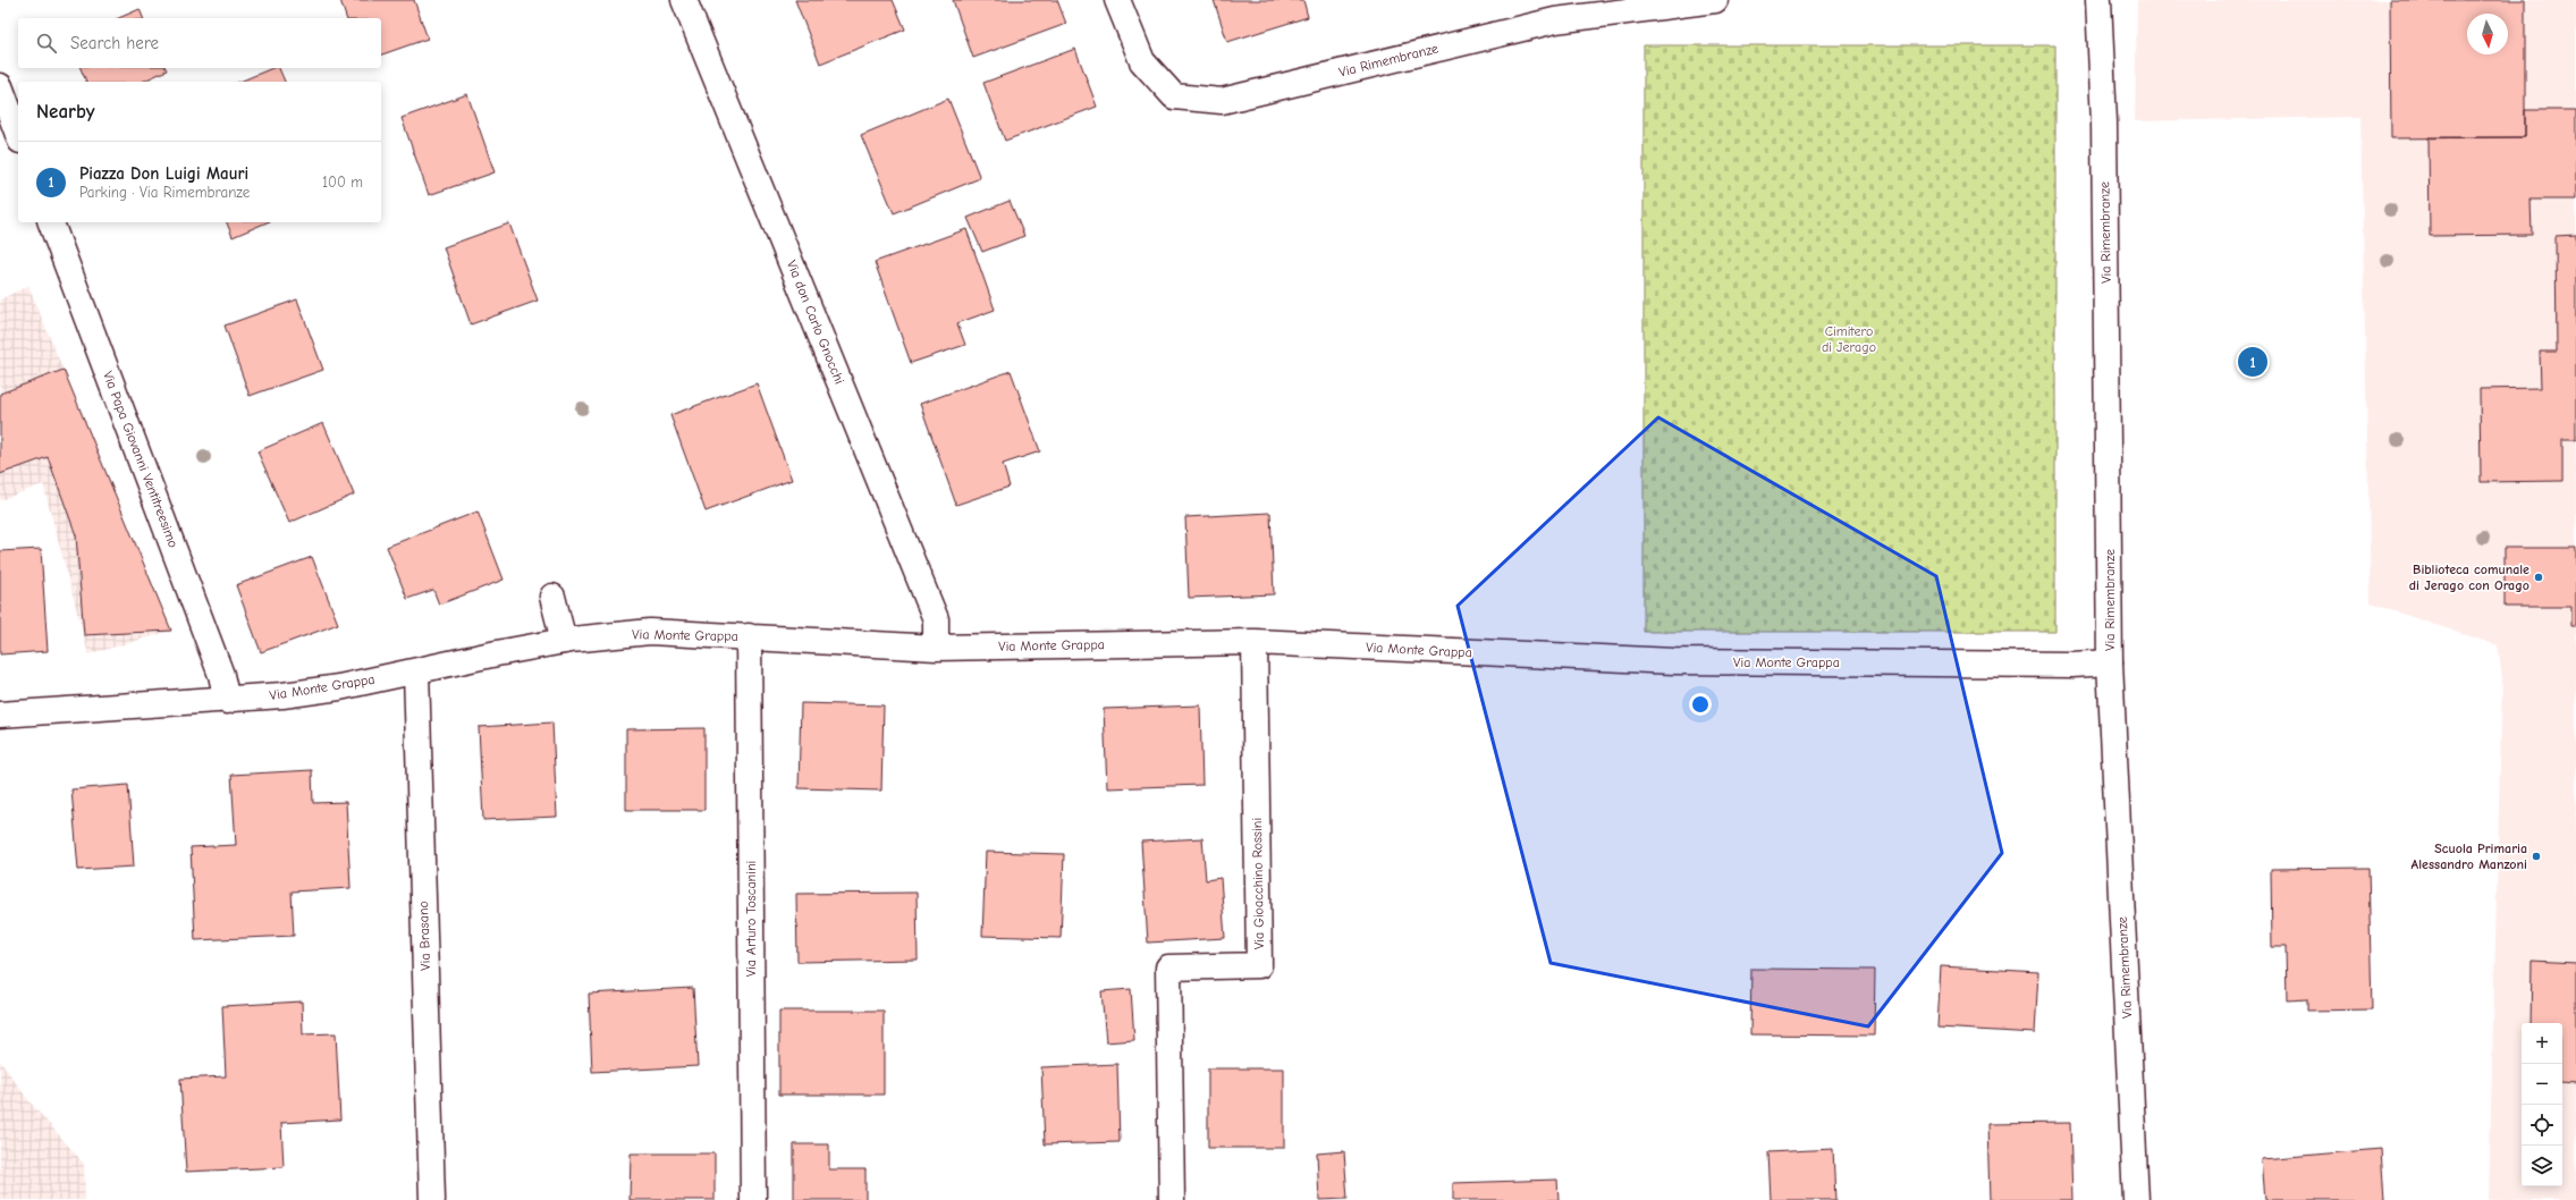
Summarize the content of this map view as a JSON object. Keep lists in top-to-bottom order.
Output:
{
  "streets": {
    "street": [
      "Via Rimembranze",
      "Via don Carlo Gnocchi",
      "Via Papa Giovanni Ventitreesimo",
      "Via Monte Grappa",
      "Via Gioacchino Rossini",
      "Via Arturo Toscanini",
      "Via Brasano"
    ]
  },
  "crossings": [
    ["Via Rimembranze", "Via Monte Grappa"],
    ["Via don Carlo Gnocchi", "Via Monte Grappa"],
    ["Via Papa Giovanni Ventitreesimo", "Via Monte Grappa"],
    ["Via Monte Grappa", "Via Gioacchino Rossini"],
    ["Via Monte Grappa", "Via Arturo Toscanini"],
    ["Via Monte Grappa", "Via Brasano"]
  ],
  "parks": ["Cimitero di Jerago"],
  "places": ["Biblioteca comunale di Jerago con Orago", "Scuola Primaria Alessandro Manzoni"],
  "north": "bottom",
  "page": {
    "search": "Search here",
    "heading": "Nearby",
    "list": [
      {
        "mark": "1",
        "name": "Piazza Don Luigi Mauri",
        "note": "Parking · Via Rimembranze",
        "value": "100 m"
      }
    ],
    "pins": "1",
    "map_buttons": ["+", "−"]
  }
}
